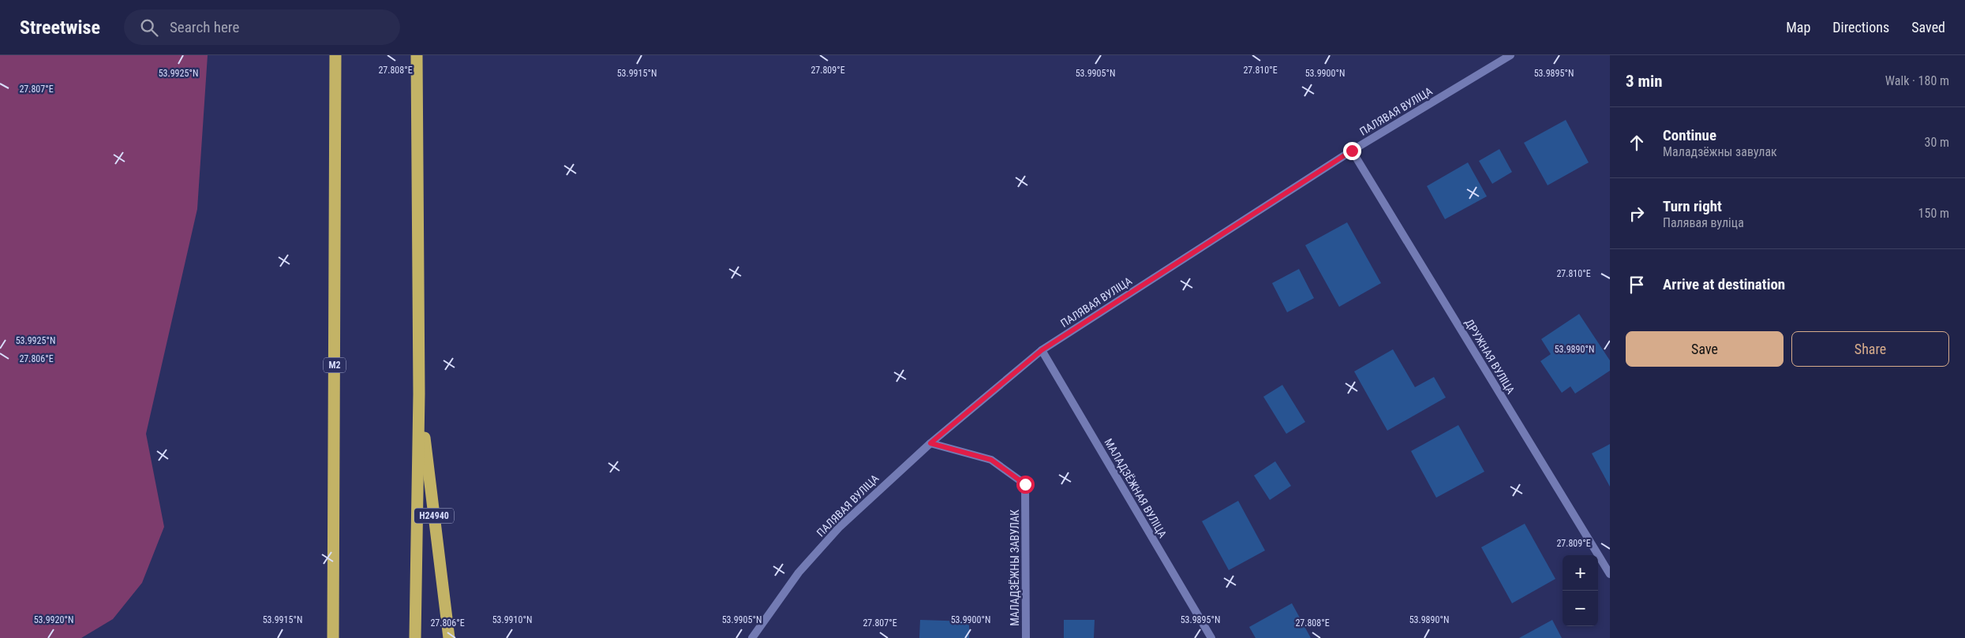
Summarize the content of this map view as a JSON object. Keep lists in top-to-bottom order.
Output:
{
  "streets": {
    "highway": ["М2", "Н24940"],
    "street": [
      "ПАЛЯВАЯ ВУЛІЦА",
      "ДРУЖНАЯ ВУЛІЦА",
      "МАЛАДЗЁЖНАЯ ВУЛІЦА",
      "МАЛАДЗЁЖНЫ ЗАВУЛАК"
    ]
  },
  "crossings": [
    ["ПАЛЯВАЯ ВУЛІЦА", "ДРУЖНАЯ ВУЛІЦА"],
    ["ПАЛЯВАЯ ВУЛІЦА", "МАЛАДЗЁЖНАЯ ВУЛІЦА"],
    ["ПАЛЯВАЯ ВУЛІЦА", "МАЛАДЗЁЖНЫ ЗАВУЛАК"]
  ],
  "page": {
    "header": "Streetwise",
    "search": "Search here",
    "nav": ["Map", "Directions", "Saved"],
    "heading": ["3 min", "Walk · 180 m"],
    "list": [
      ["Continue", "Маладзёжны завулак", "30 m"],
      ["Turn right", "Палявая вуліца", "150 m"],
      "Arrive at destination"
    ],
    "buttons": ["Save", "Share"],
    "map_buttons": ["+", "−"]
  },
  "coordinates": [
    "27.810°E",
    "27.808°E",
    "27.809°E",
    "53.9925°N",
    "53.9915°N",
    "53.9905°N",
    "53.9900°N",
    "53.9895°N",
    "27.807°E",
    "53.9890°N",
    "27.806°E",
    "53.9920°N",
    "53.9910°N"
  ]
}
